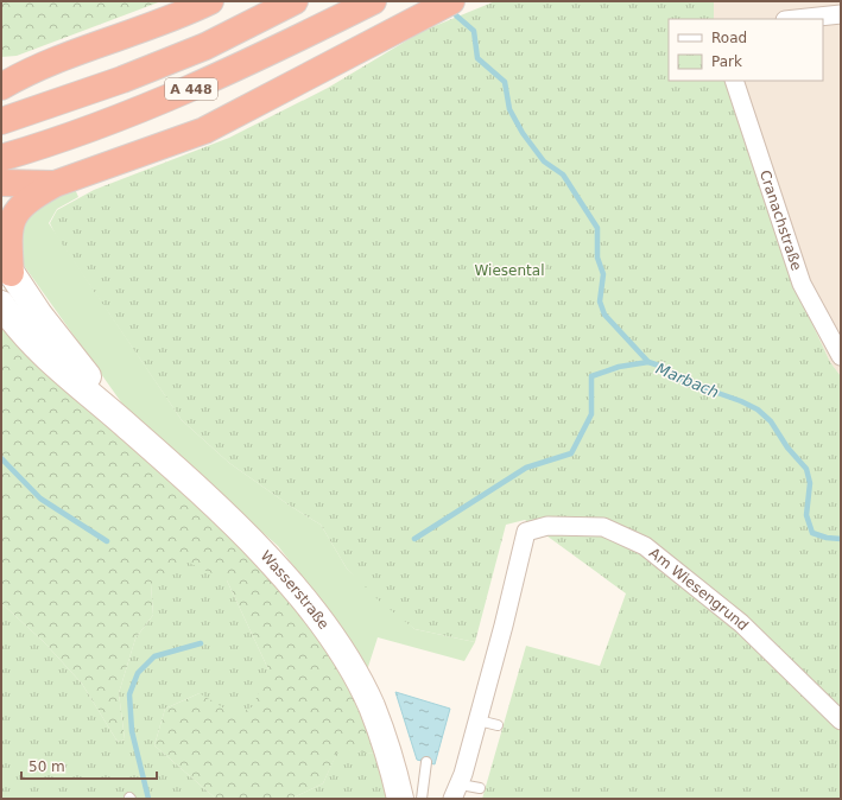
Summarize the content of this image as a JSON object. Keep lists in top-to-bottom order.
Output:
{
  "streets": {
    "highway": ["A 448"],
    "main road": ["Wasserstraße"],
    "street": ["Cranachstraße", "Am Wiesengrund"]
  },
  "water": ["Marbach"],
  "parks": ["Wiesental"],
  "legend": ["Road", "Park"],
  "scale_bar": "50 m"
}
